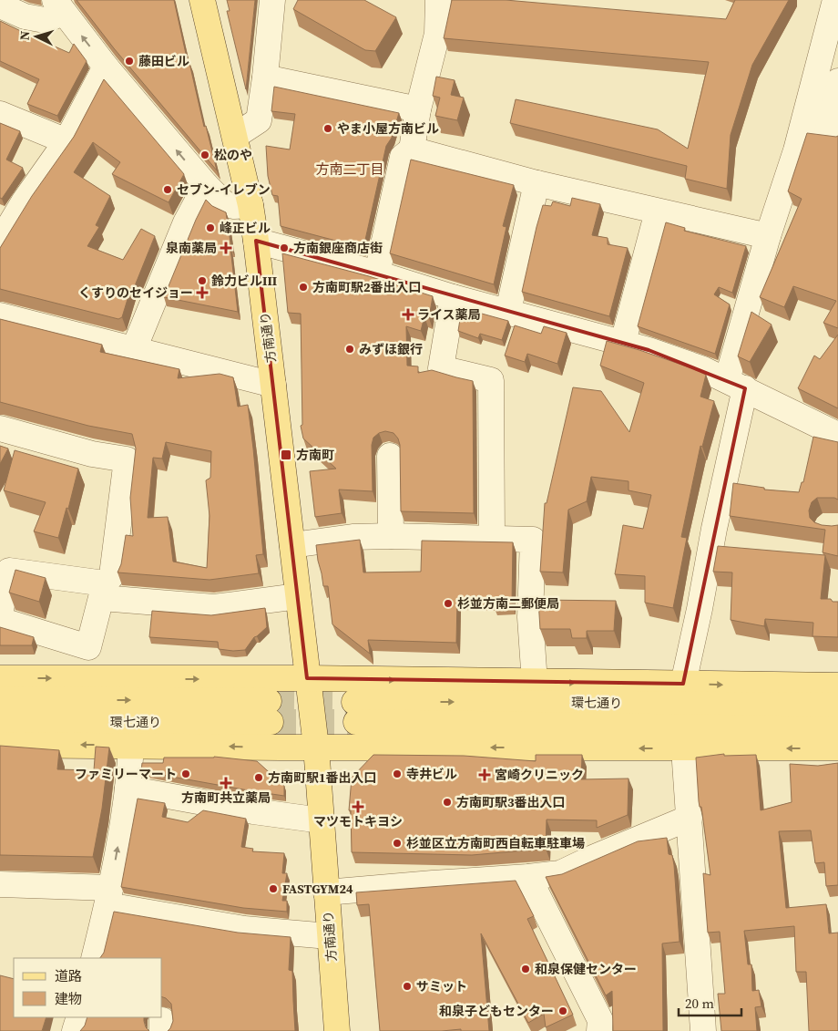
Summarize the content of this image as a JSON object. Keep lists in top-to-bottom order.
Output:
{
  "streets": {
    "main road": ["方南通り", "環七通り"]
  },
  "districts": ["方南二丁目"],
  "places": {
    "other": [
      "藤田ビル",
      "やま小屋方南ビル",
      "松のや",
      "セブン-イレブン",
      "峰正ビル",
      "方南銀座商店街",
      "鈴力ビルIII",
      "方南町駅2番出入口",
      "みずほ銀行",
      "杉並方南二郵便局",
      "ファミリーマート",
      "寺井ビル",
      "方南町駅1番出入口",
      "方南町駅3番出入口",
      "杉並区立方南町西自転車駐車場",
      "FASTGYM24",
      "和泉保健センター",
      "サミット",
      "和泉子どもセンター"
    ],
    "health": [
      "泉南薬局",
      "くすりのセイジョー",
      "ライス薬局",
      "宮崎クリニック",
      "方南町共立薬局",
      "マツモトキヨシ"
    ],
    "transit": ["方南町"]
  },
  "legend": ["道路", "建物"],
  "scale_bar": "20 m",
  "north": "left"
}
